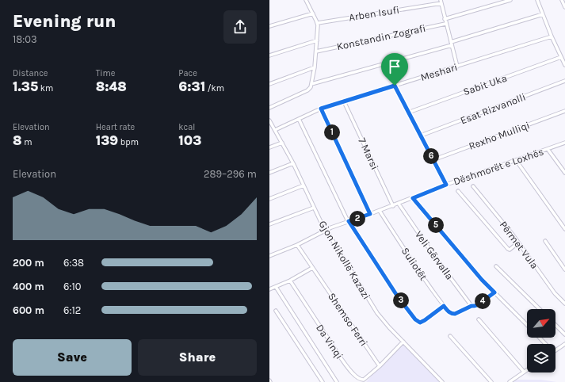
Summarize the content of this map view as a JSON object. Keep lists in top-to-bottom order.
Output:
{
  "streets": {
    "street": [
      "Arben Isufi",
      "Konstandin Zografi",
      "Meshari",
      "Sabit Uka",
      "Esat Rizvanolli",
      "Rexho Mulliqi",
      "7 Marsi",
      "Dëshmorët e Loxhës",
      "Përmet Vula",
      "Veli Gërvalla",
      "Gjon Nikollë Kazazi",
      "Suliotët",
      "Shemso Ferri",
      "Da Vinqi"
    ]
  },
  "crossings": [
    ["Arben Isufi", "Konstandin Zografi"],
    ["Arben Isufi", "Meshari"],
    ["Meshari", "7 Marsi"],
    ["Meshari", "Gjon Nikollë Kazazi"],
    ["7 Marsi", "Dëshmorët e Loxhës"],
    ["Dëshmorët e Loxhës", "Veli Gërvalla"],
    ["Dëshmorët e Loxhës", "Gjon Nikollë Kazazi"],
    ["Dëshmorët e Loxhës", "Suliotët"],
    ["Dëshmorët e Loxhës", "Shemso Ferri"],
    ["Veli Gërvalla", "Suliotët"],
    ["Shemso Ferri", "Da Vinqi"]
  ],
  "north": "top right",
  "page": {
    "heading": ["Evening run", "18:03"],
    "stats": [
      ["Distance", "1.35 km"],
      ["Time", "8:48"],
      ["Pace", "6:31 /km"],
      ["Elevation", "8 m"],
      ["Heart rate", "139 bpm"],
      ["kcal", "103"]
    ],
    "pins": [
      "1",
      "6",
      "2",
      "5",
      "3",
      "4"
    ],
    "chart": ["Elevation", "289–296 m"],
    "list": [
      {
        "name": "200 m",
        "note": "6:38"
      },
      {
        "name": "400 m",
        "note": "6:10"
      },
      {
        "name": "600 m",
        "note": "6:12"
      }
    ],
    "buttons": ["Save", "Share"]
  }
}
